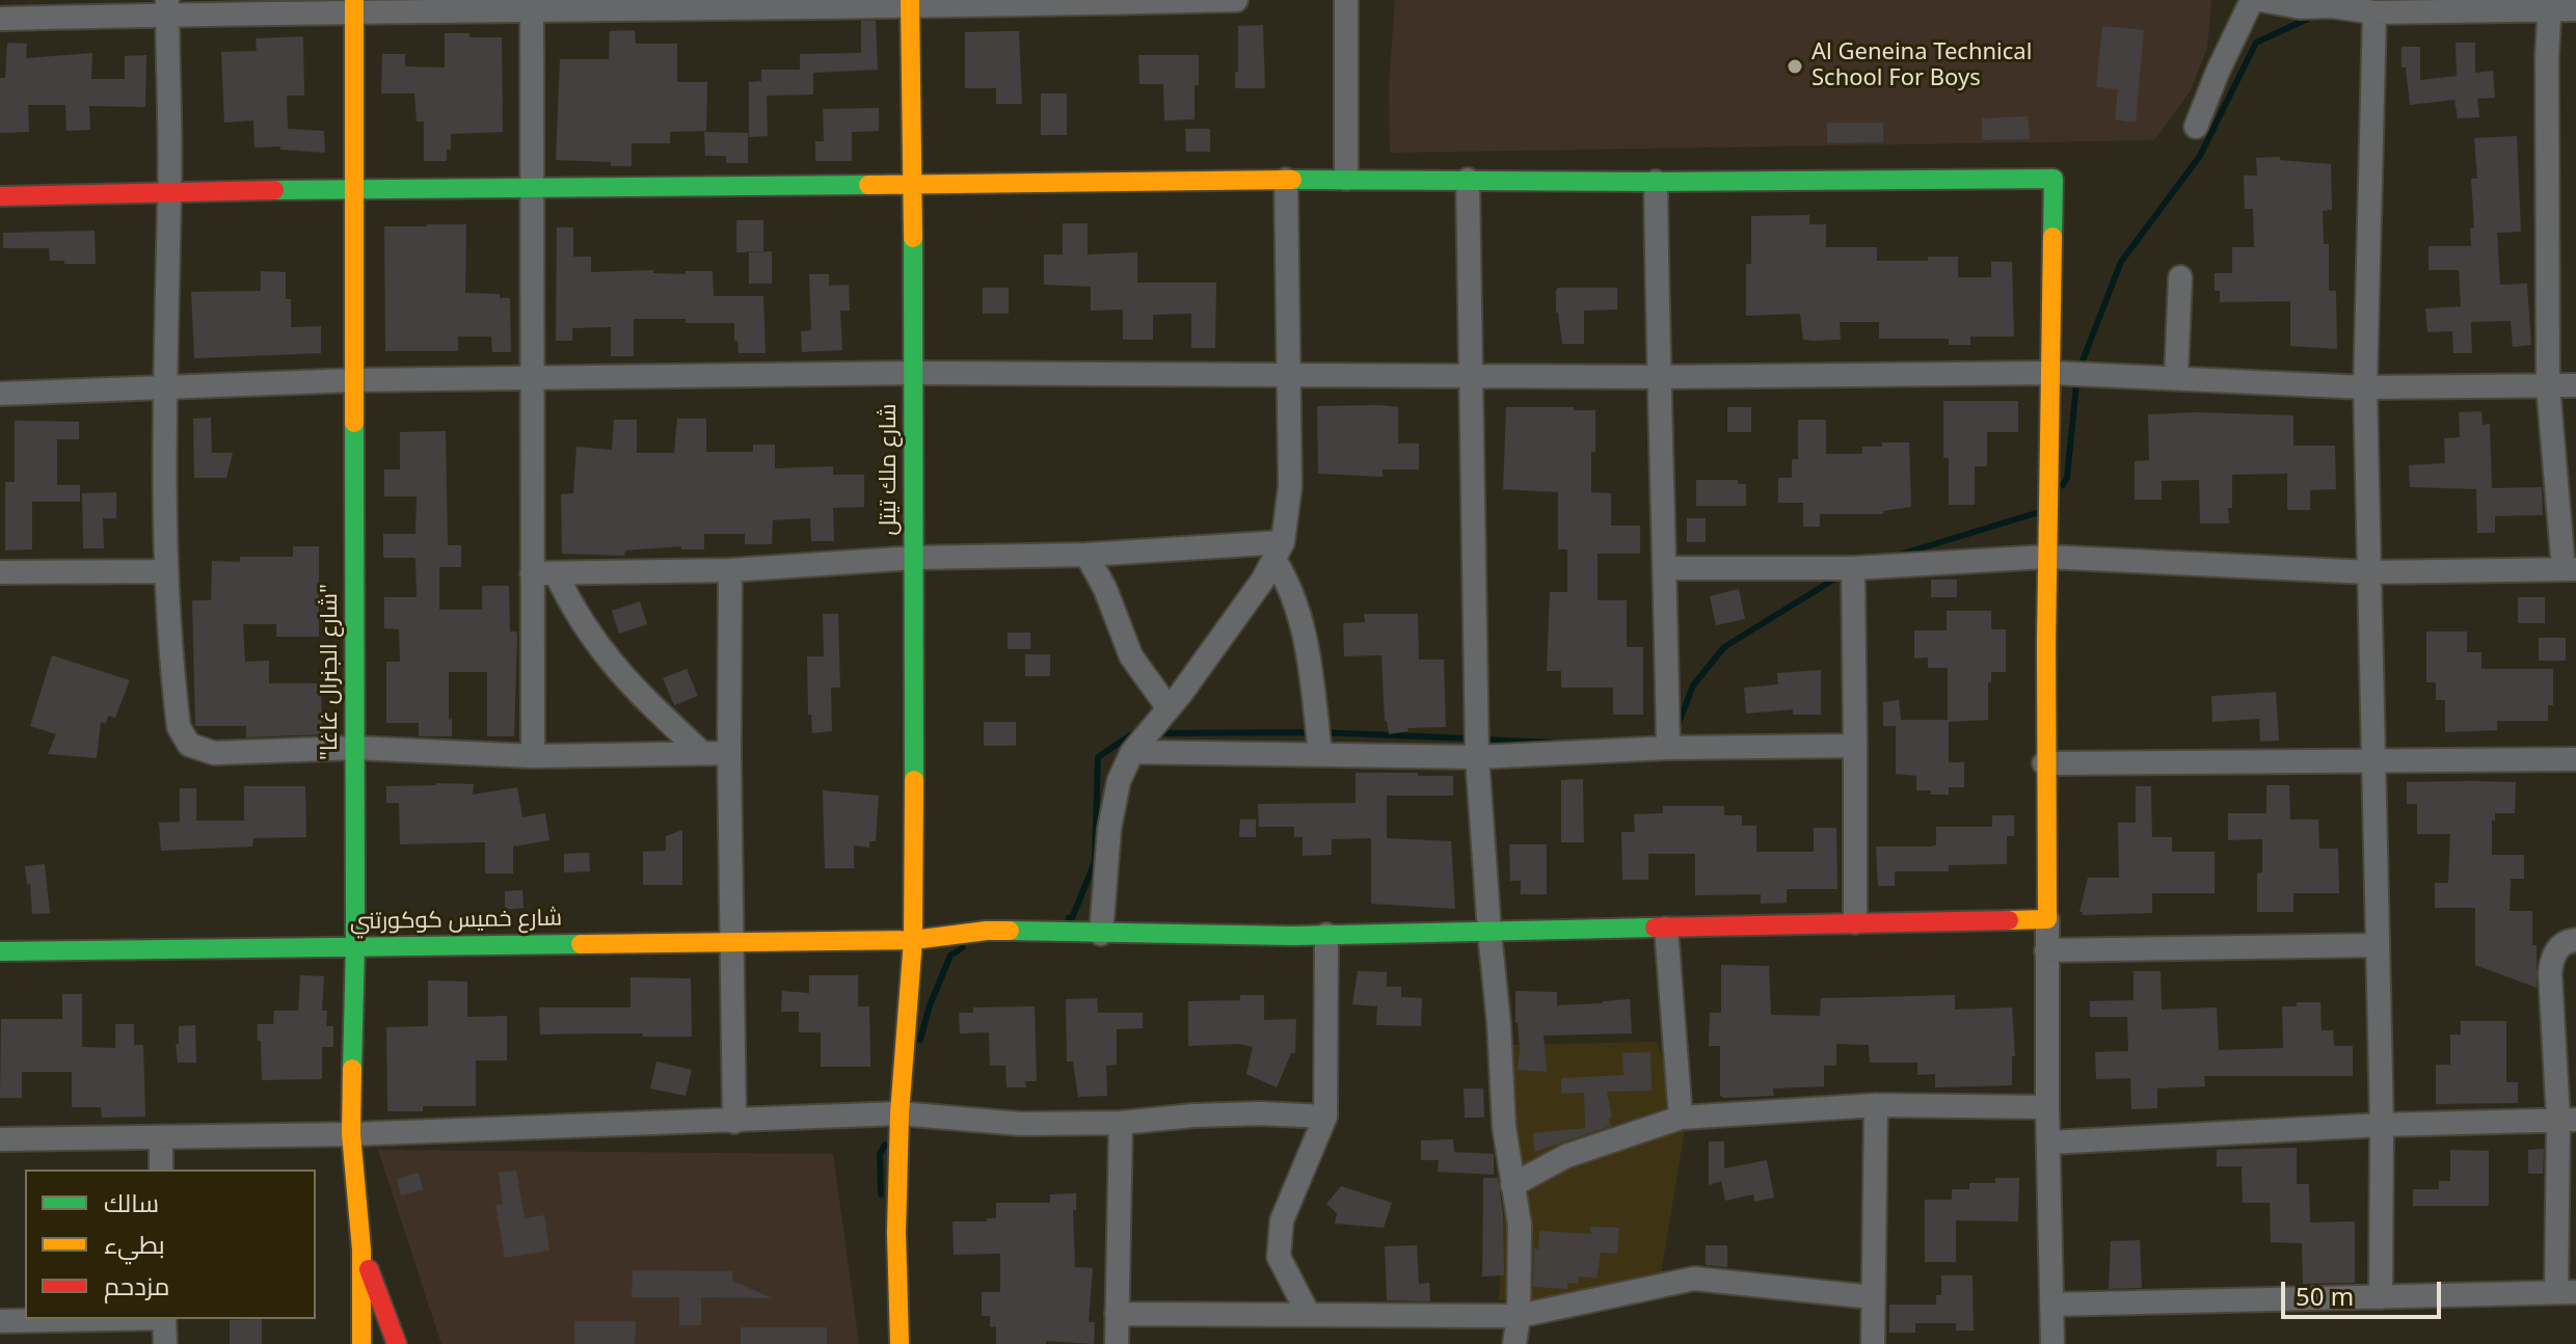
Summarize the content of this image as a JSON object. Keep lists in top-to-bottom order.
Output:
{
  "streets": {
    "street": ["شارع ملك تيتل", "\"شارع الجنرال غاغا\"", "شارع خميس كوكورتني"]
  },
  "crossings": [
    ["شارع ملك تيتل", "شارع خميس كوكورتني"],
    ["\"شارع الجنرال غاغا\"", "شارع خميس كوكورتني"]
  ],
  "places": ["Al Geneina Technical School For Boys"],
  "legend": ["سالك", "بطيء", "مزدحم"],
  "scale_bar": "50 m"
}
